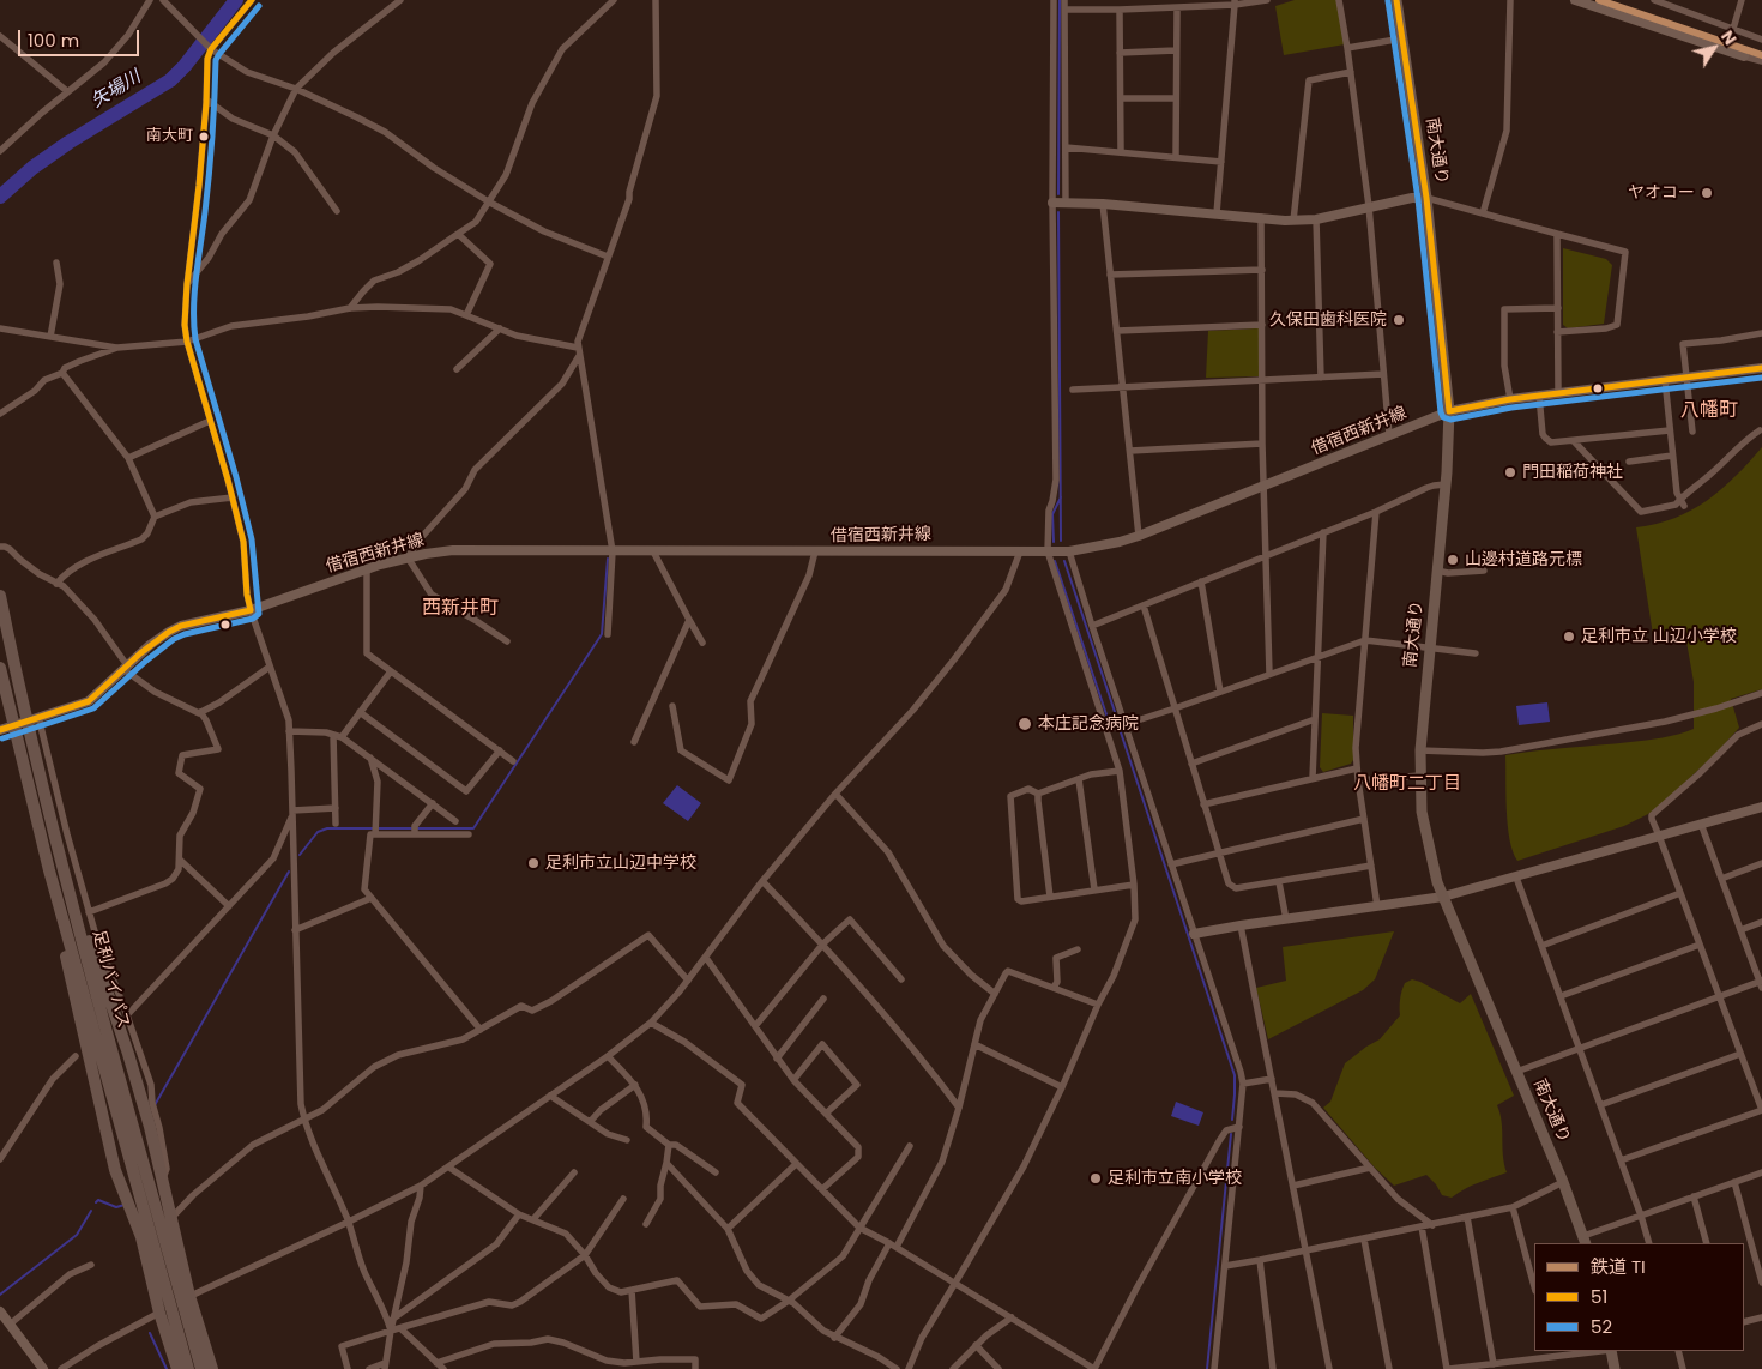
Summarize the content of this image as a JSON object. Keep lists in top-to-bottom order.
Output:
{
  "streets": {
    "highway": ["足利バイパス"],
    "main road": ["南大通り", "借宿西新井線"]
  },
  "crossings": [
    ["南大通り", "借宿西新井線"],
    ["借宿西新井線", "足利バイパス"]
  ],
  "districts": ["八幡町", "西新井町", "八幡町二丁目"],
  "water": ["矢場川"],
  "places": [
    "南大町",
    "ヤオコー",
    "久保田歯科医院",
    "門田稲荷神社",
    "山邊村道路元標",
    "足利市立 山辺小学校",
    "本庄記念病院",
    "足利市立山辺中学校",
    "足利市立南小学校"
  ],
  "lines": ["rail line TI", "transit line 51", "transit line 52"],
  "legend": ["鉄道 TI", "51", "52"],
  "scale_bar": "100 m",
  "north": "top right"
}
